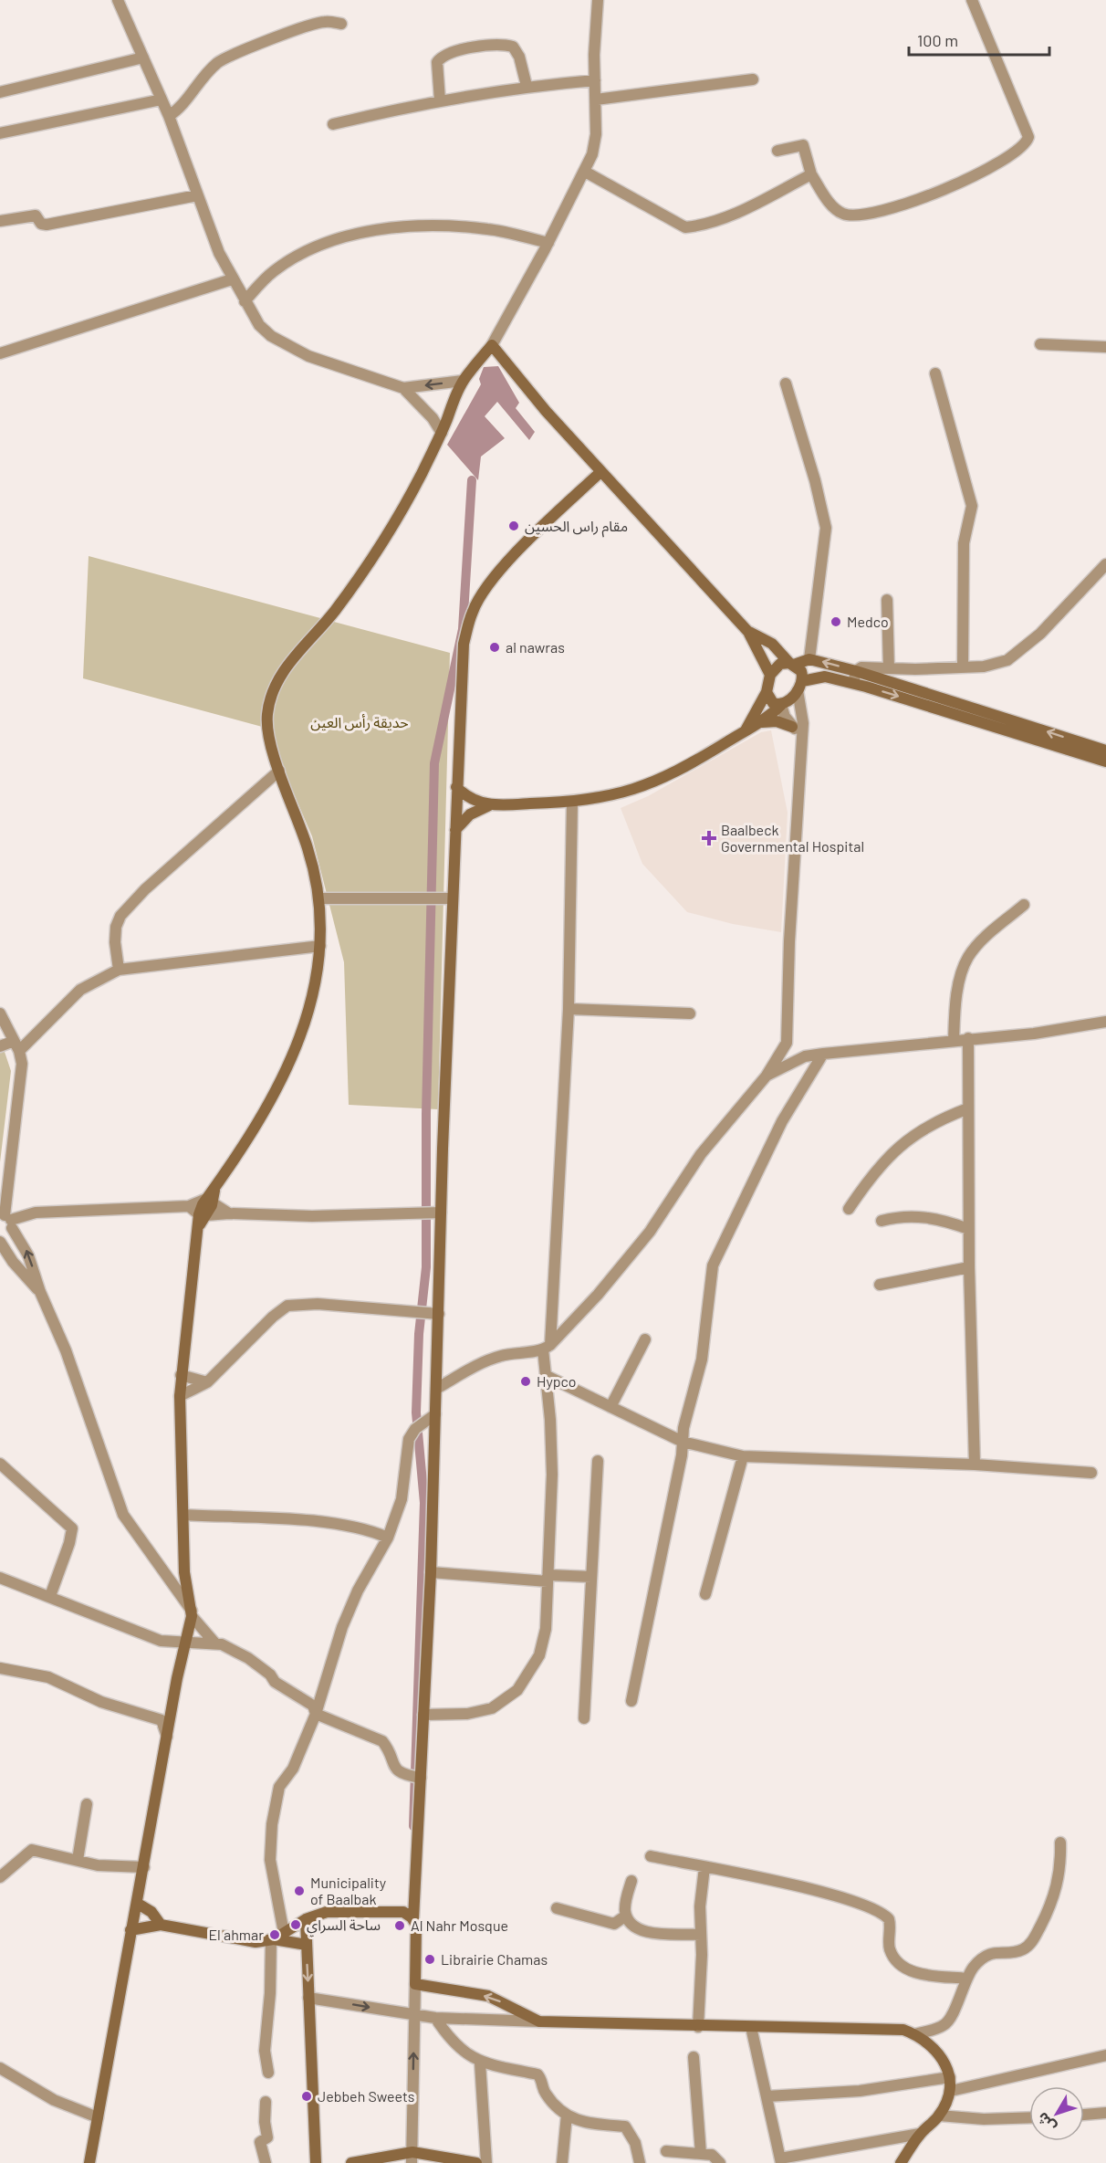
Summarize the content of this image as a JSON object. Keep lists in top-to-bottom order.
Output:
{
  "parks": ["حديقة رأس العين"],
  "places": {
    "other": [
      "مقام راس الحسين",
      "Medco",
      "al nawras",
      "Hypco",
      "Municipality of Baalbak",
      "ساحة السراي",
      "Al Nahr Mosque",
      "El ahmar",
      "Librairie Chamas",
      "Jebbeh Sweets"
    ],
    "health": ["Baalbeck Governmental Hospital"]
  },
  "scale_bar": "100 m",
  "north": "bottom left"
}
